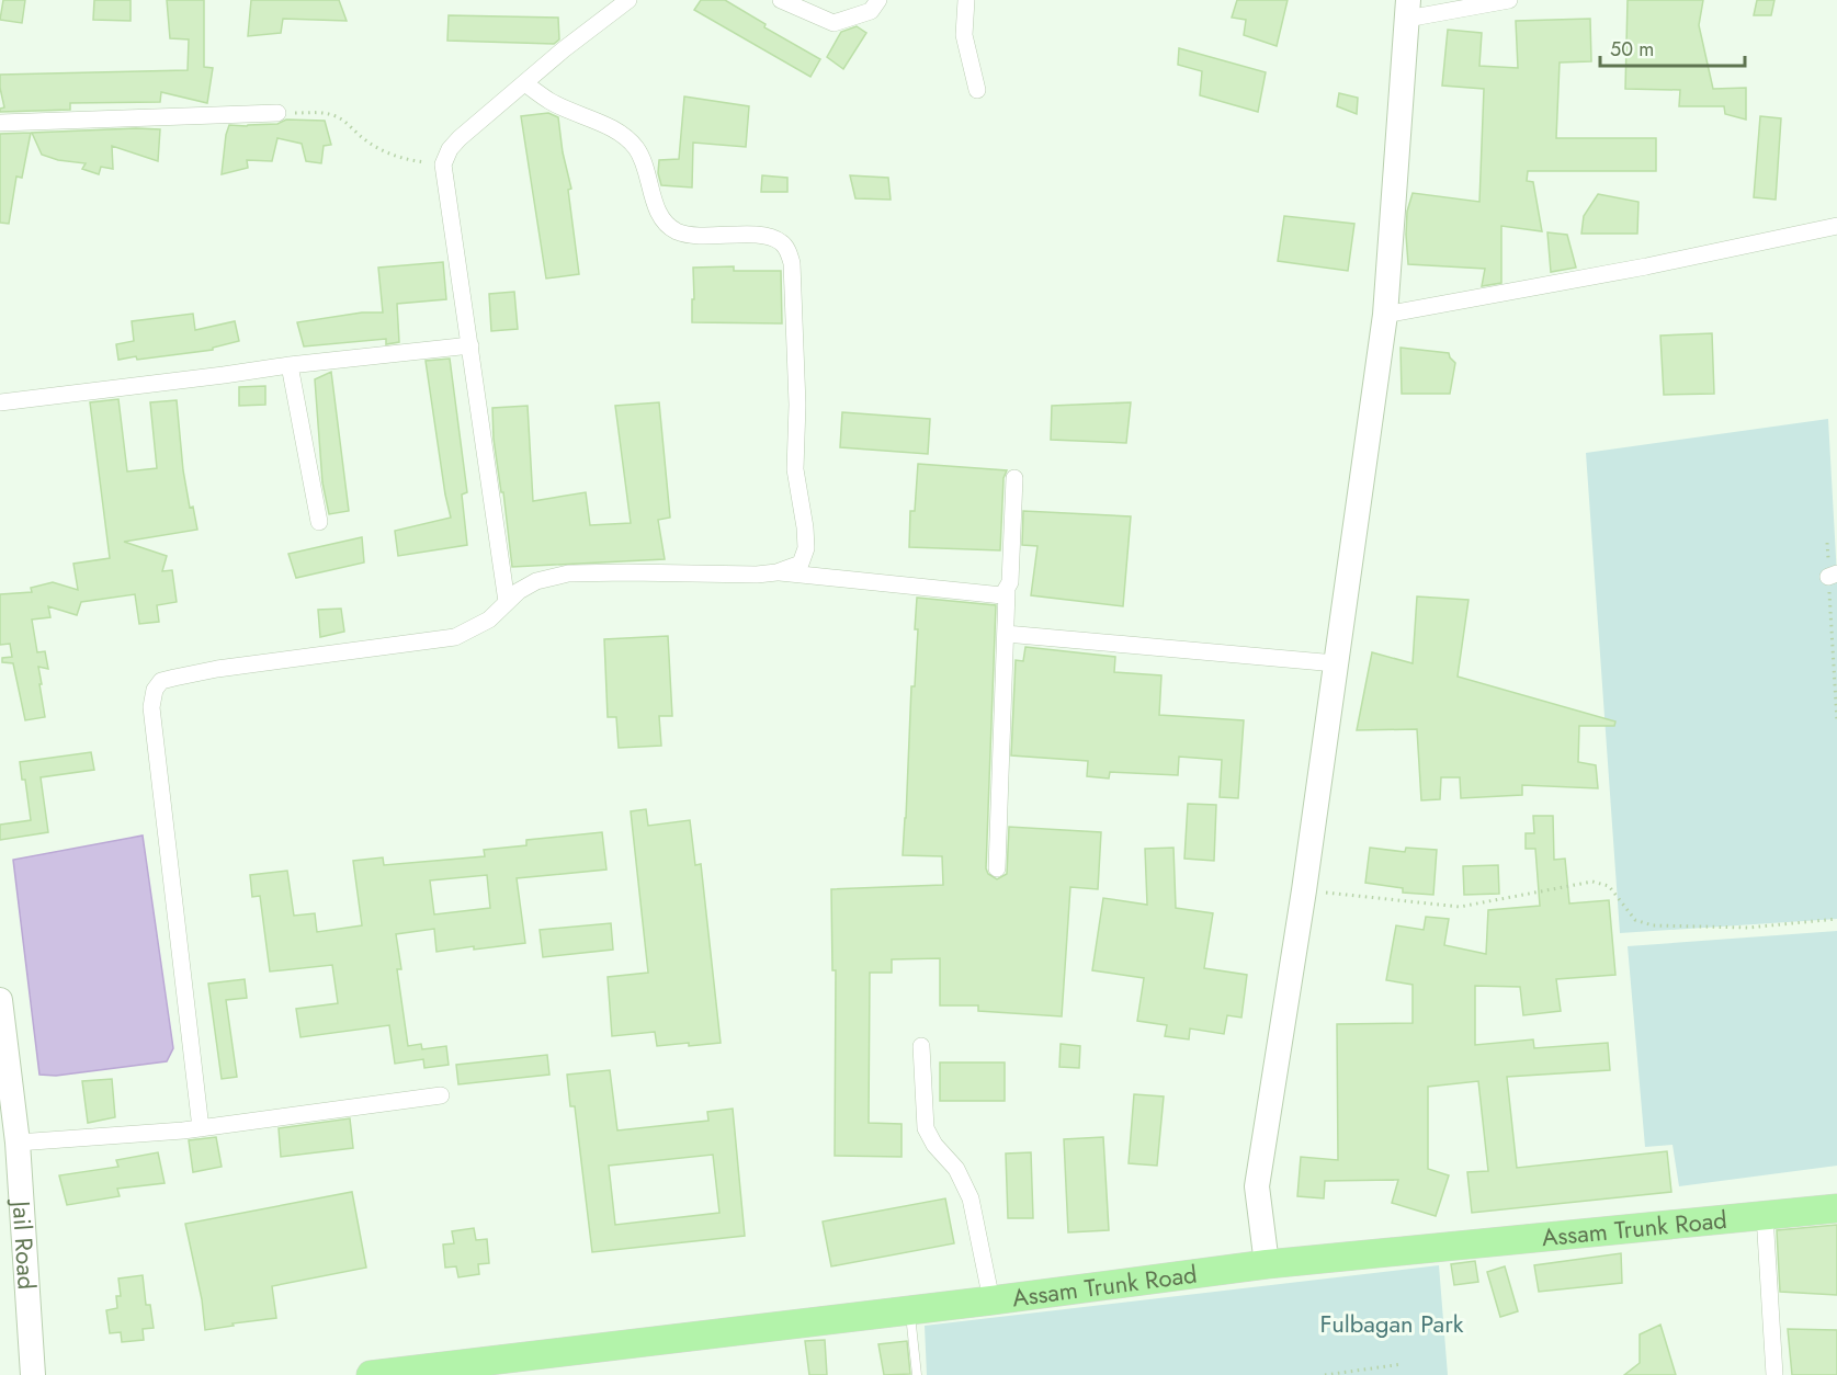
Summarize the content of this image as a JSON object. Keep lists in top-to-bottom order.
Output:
{
  "streets": {
    "main road": ["Assam Trunk Road", "Jail Road"]
  },
  "parks": ["Fulbagan Park"],
  "scale_bar": "50 m"
}
